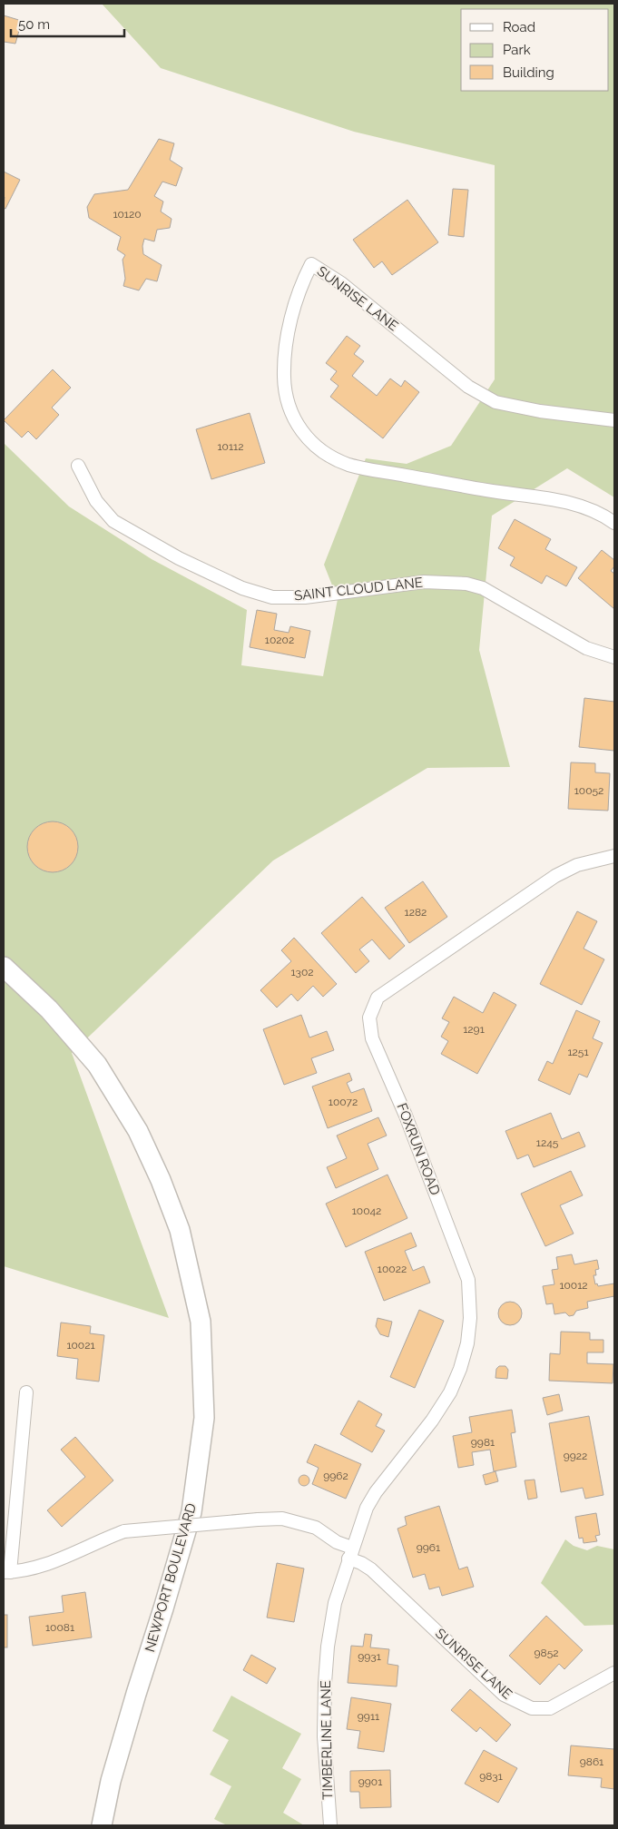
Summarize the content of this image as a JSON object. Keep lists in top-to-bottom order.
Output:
{
  "streets": {
    "main road": ["NEWPORT BOULEVARD"],
    "street": [
      "SUNRISE LANE",
      "SAINT CLOUD LANE",
      "FOXRUN ROAD",
      "TIMBERLINE LANE"
    ]
  },
  "crossings": [
    ["SUNRISE LANE", "FOXRUN ROAD"],
    ["SUNRISE LANE", "TIMBERLINE LANE"],
    ["FOXRUN ROAD", "TIMBERLINE LANE"]
  ],
  "house_numbers": [
    "10120",
    "10112",
    "10202",
    "10052",
    "1282",
    "1302",
    "1291",
    "1251",
    "10072",
    "1245",
    "10042",
    "10022",
    "10012",
    "10021",
    "9981",
    "9922",
    "9962",
    "9961",
    "10081",
    "9852",
    "9931",
    "9911",
    "9861",
    "9831",
    "9901"
  ],
  "legend": ["Road", "Park", "Building"],
  "scale_bar": "50 m"
}
